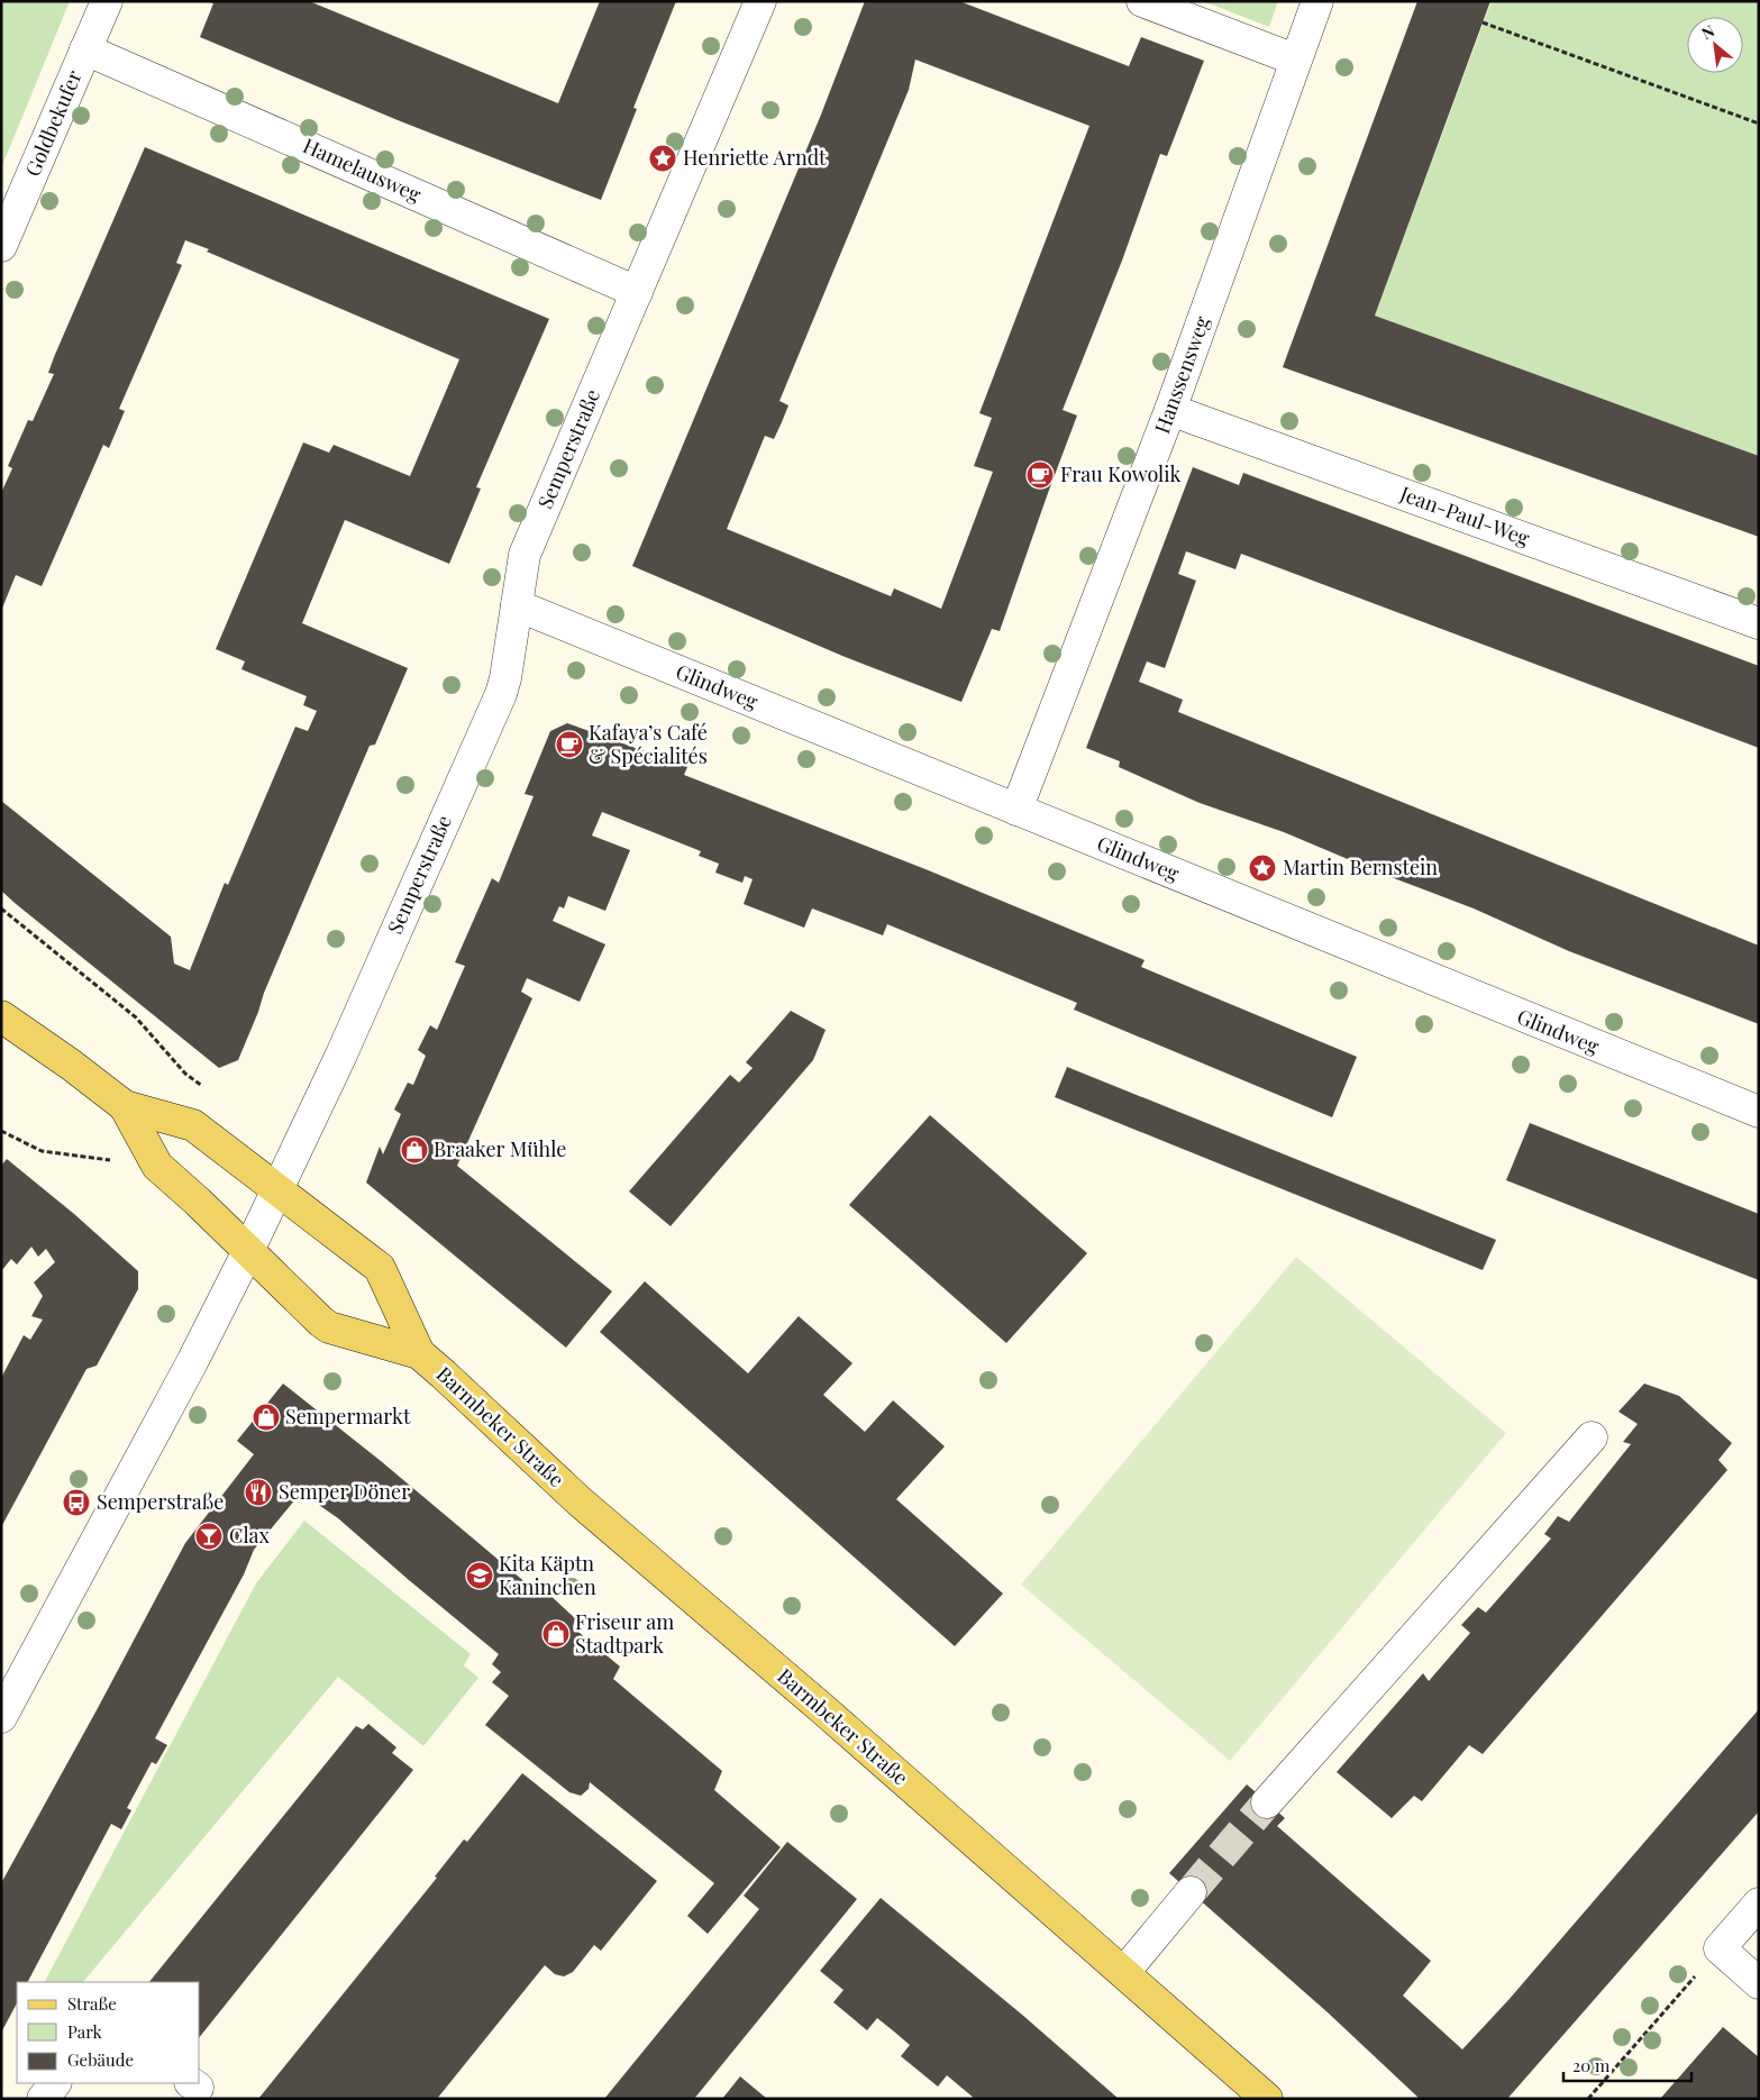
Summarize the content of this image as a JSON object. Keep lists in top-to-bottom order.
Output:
{
  "streets": {
    "main road": ["Barmbeker Straße"],
    "street": [
      "Goldbekufer",
      "Hamelausweg",
      "Hanssensweg",
      "Semperstraße",
      "Jean-Paul-Weg",
      "Glindweg"
    ]
  },
  "crossings": [
    ["Goldbekufer", "Hamelausweg"],
    ["Hamelausweg", "Semperstraße"],
    ["Hanssensweg", "Jean-Paul-Weg"],
    ["Hanssensweg", "Glindweg"],
    ["Semperstraße", "Glindweg"],
    ["Semperstraße", "Barmbeker Straße"]
  ],
  "places": {
    "place": ["Henriette Arndt", "Martin Bernstein"],
    "cafe": ["Frau Kowolik", "Kafaya’s Café & Spécialités"],
    "shop": ["Braaker Mühle", "Sempermarkt", "Friseur am Stadtpark"],
    "restaurant": ["Semper Döner"],
    "bus stop": ["Semperstraße"],
    "bar": ["Clax"],
    "school or university": ["Kita Käptn Kaninchen"]
  },
  "legend": ["Straße", "Park", "Gebäude"],
  "scale_bar": "20 m",
  "north": "top left"
}
